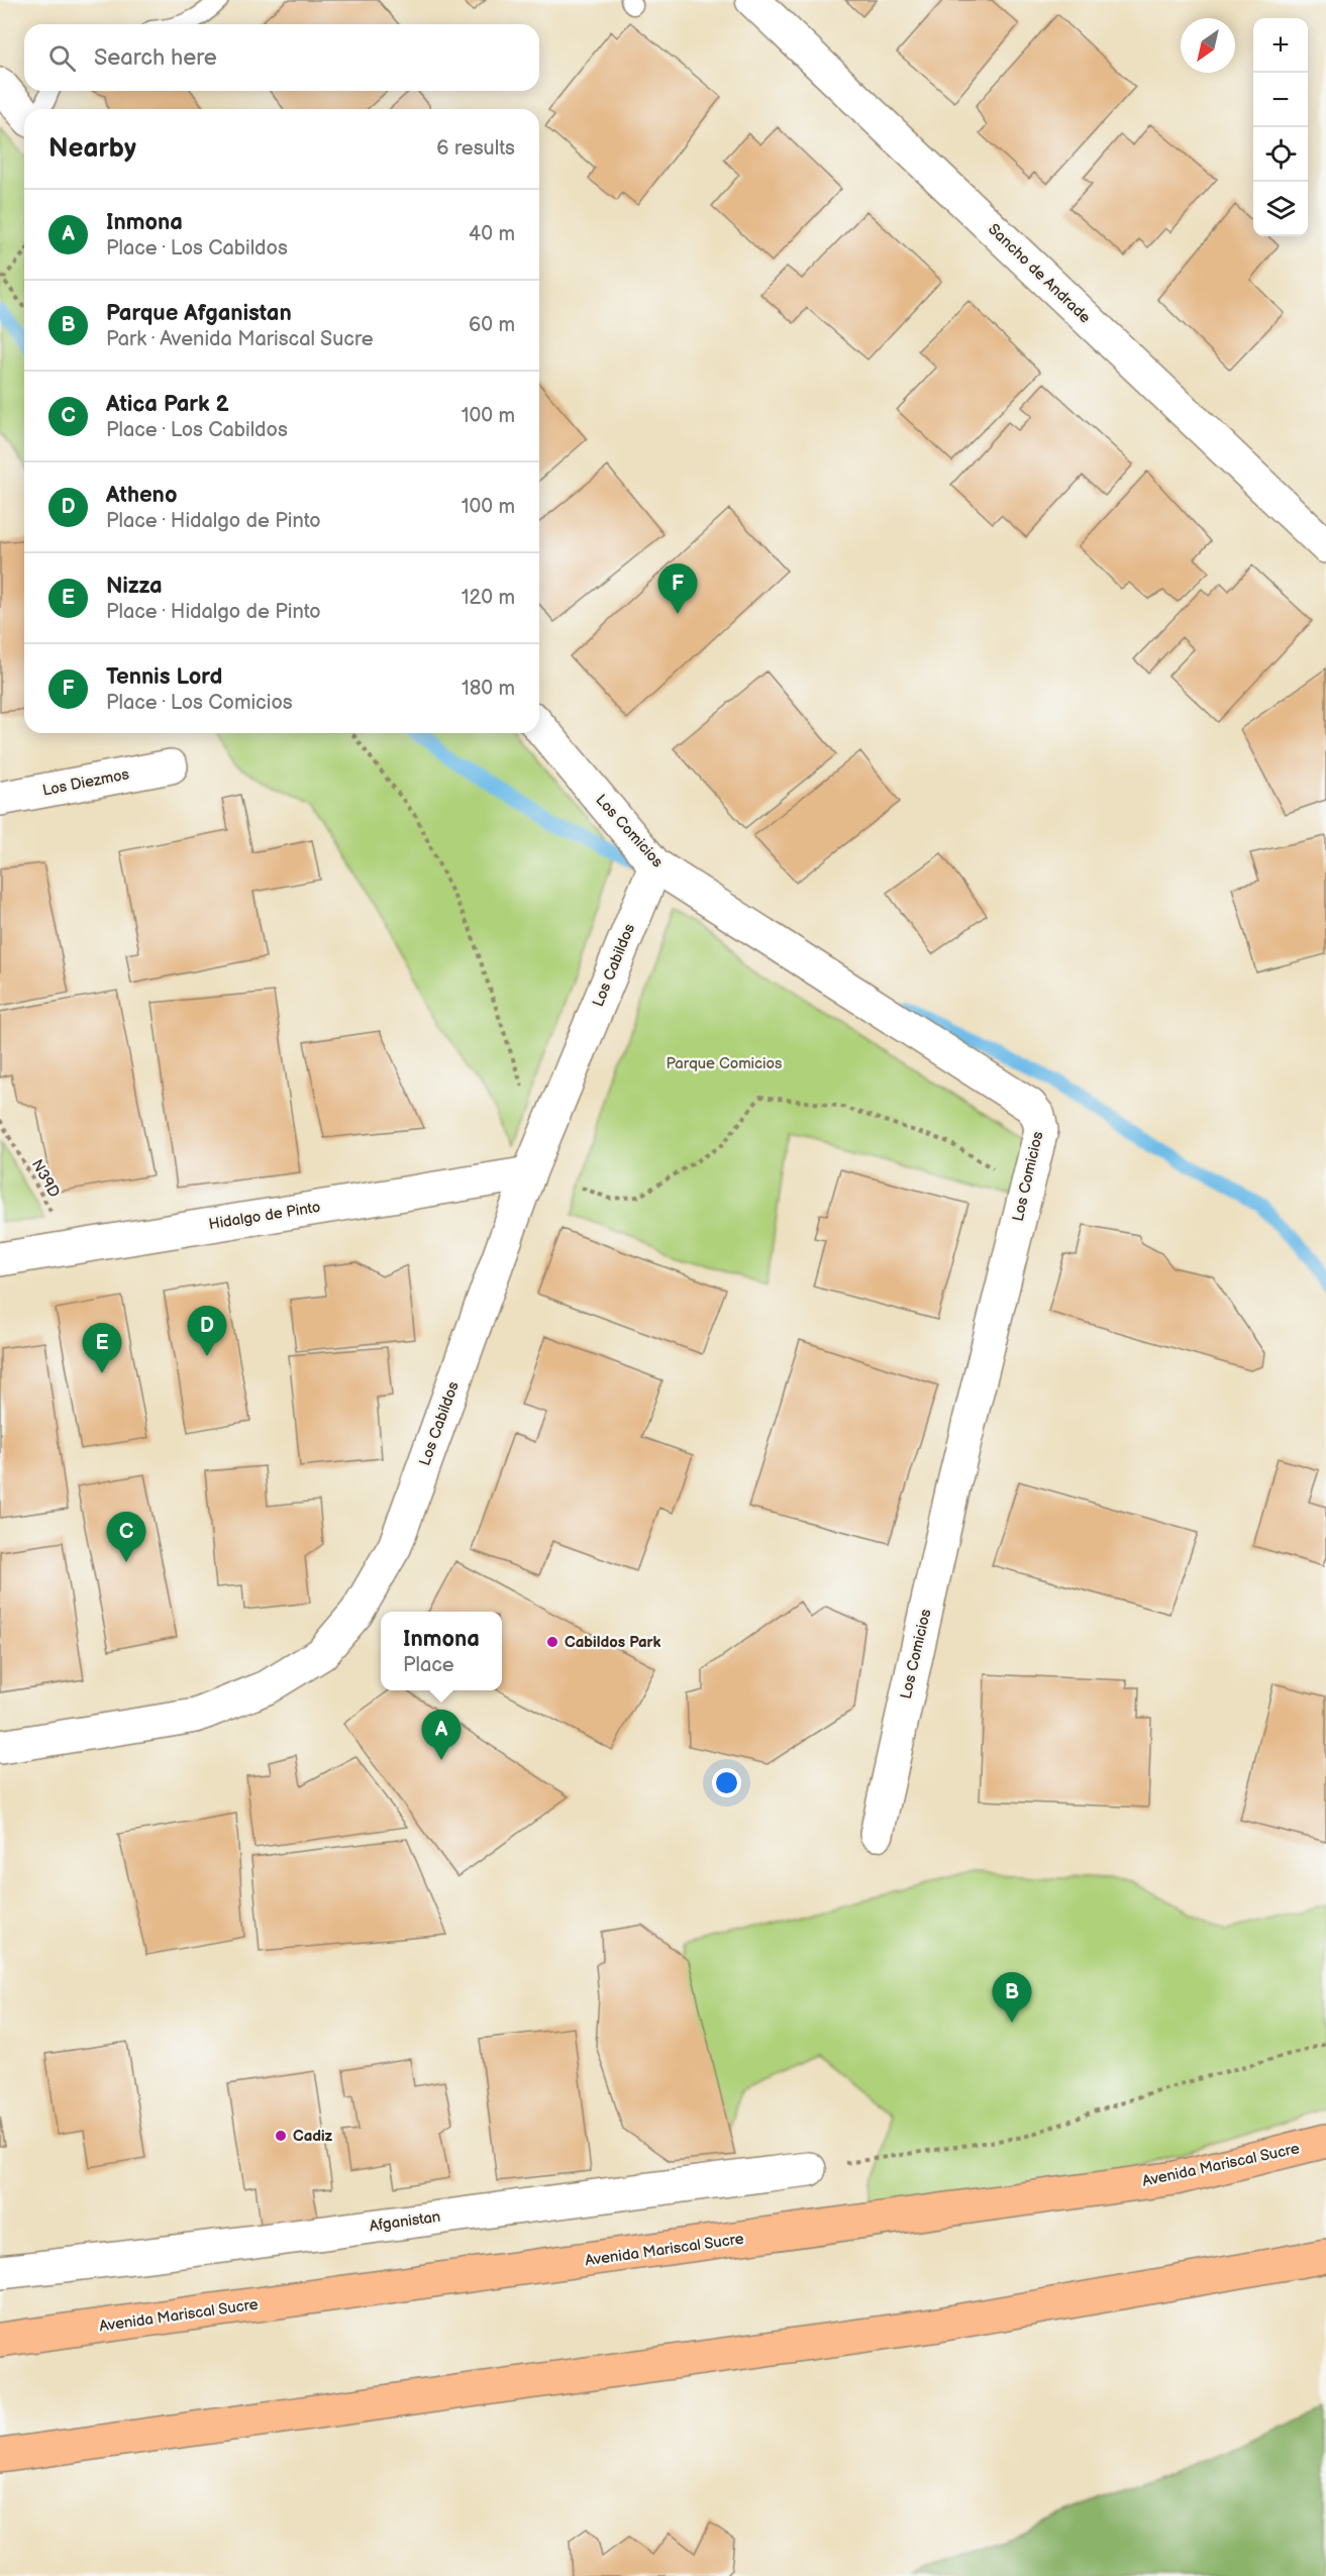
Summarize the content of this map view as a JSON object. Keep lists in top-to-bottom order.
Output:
{
  "streets": {
    "main road": ["Avenida Mariscal Sucre"],
    "street": [
      "Sancho de Andrade",
      "Los Diezmos",
      "Los Comicios",
      "Los Cabildos",
      "Hidalgo de Pinto",
      "Afganistan"
    ],
    "path": ["N39D"]
  },
  "crossings": [
    ["Los Comicios", "Los Cabildos"],
    ["Los Cabildos", "Hidalgo de Pinto"],
    ["N39D", "Hidalgo de Pinto"]
  ],
  "parks": ["Parque Comicios"],
  "places": ["Cabildos Park", "Cadiz"],
  "north": "bottom left",
  "page": {
    "map_buttons": ["+", "−"],
    "search": "Search here",
    "heading": ["Nearby", "6 results"],
    "list": [
      {
        "mark": "A",
        "name": "Inmona",
        "note": "Place · Los Cabildos",
        "value": "40 m"
      },
      {
        "mark": "B",
        "name": "Parque Afganistan",
        "note": "Park · Avenida Mariscal Sucre",
        "value": "60 m"
      },
      {
        "mark": "C",
        "name": "Atica Park 2",
        "note": "Place · Los Cabildos",
        "value": "100 m"
      },
      {
        "mark": "D",
        "name": "Atheno",
        "note": "Place · Hidalgo de Pinto",
        "value": "100 m"
      },
      {
        "mark": "E",
        "name": "Nizza",
        "note": "Place · Hidalgo de Pinto",
        "value": "120 m"
      },
      {
        "mark": "F",
        "name": "Tennis Lord",
        "note": "Place · Los Comicios",
        "value": "180 m"
      }
    ],
    "pins": [
      "F",
      "D",
      "E",
      "C",
      "A",
      "B"
    ],
    "popup": ["Inmona", "Place"]
  }
}
